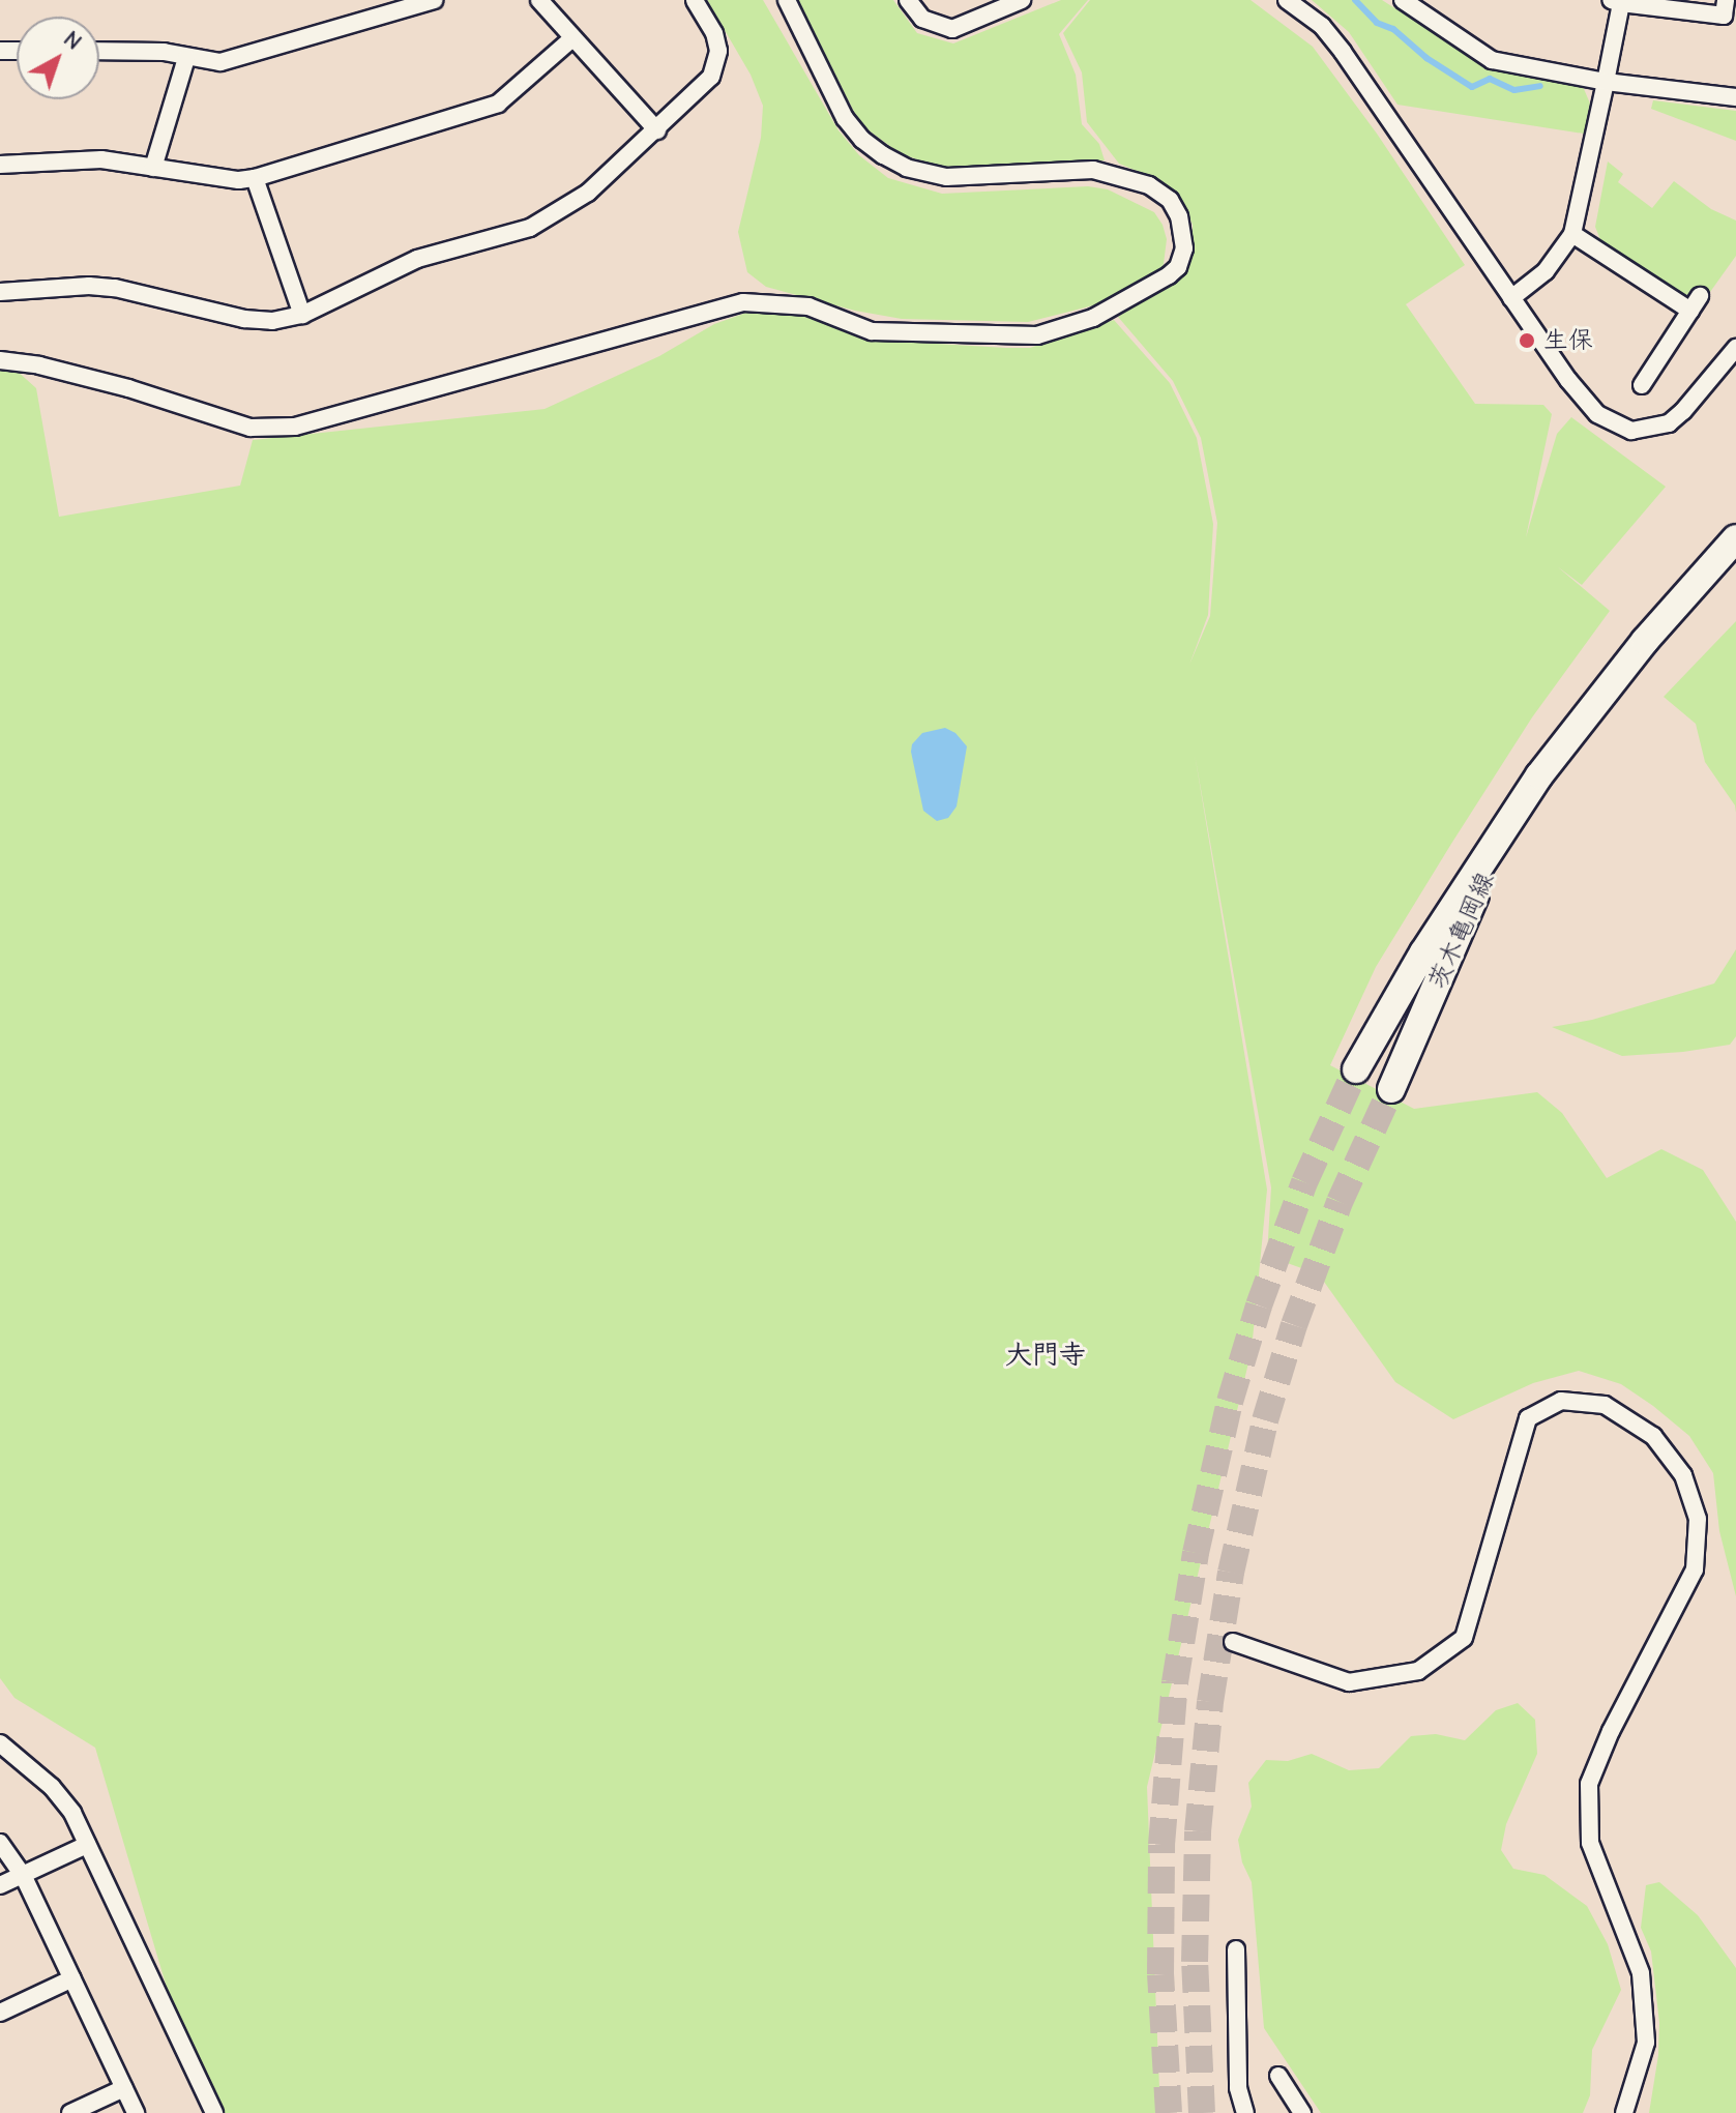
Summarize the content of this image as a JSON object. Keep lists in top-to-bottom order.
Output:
{
  "streets": {
    "main road": ["茨木亀岡線"]
  },
  "districts": ["大門寺"],
  "places": ["生保"],
  "north": "top right"
}
